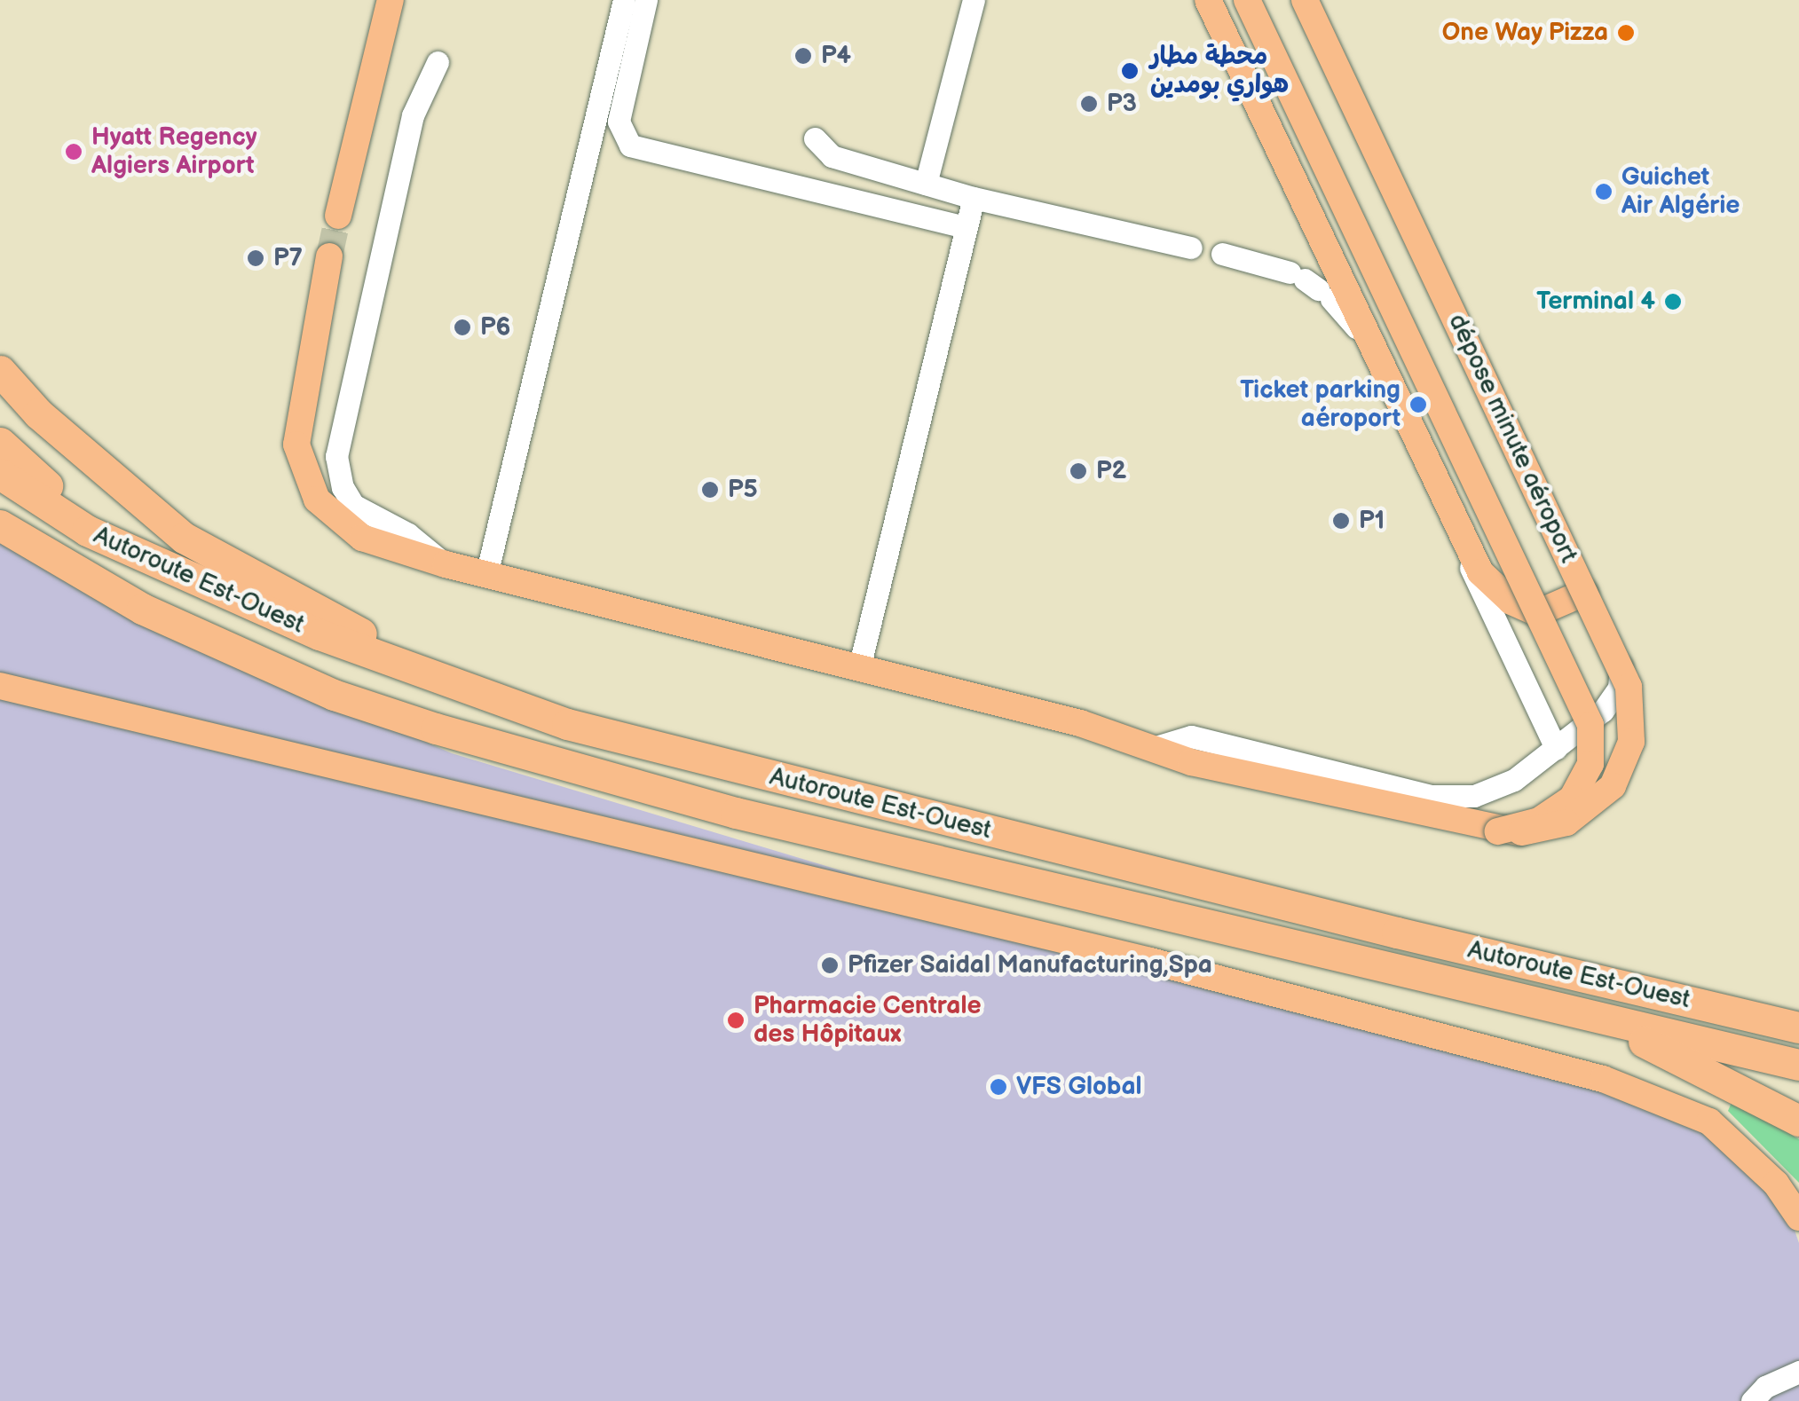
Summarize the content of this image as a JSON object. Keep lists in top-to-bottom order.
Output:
{
  "streets": {
    "highway": ["Autoroute Est-Ouest"],
    "main road": ["dépose minute aéroport"]
  },
  "places": [
    "One Way Pizza",
    "P4",
    "محطة مطار هواري بومدين",
    "P3",
    "Hyatt Regency Algiers Airport",
    "Guichet Air Algérie",
    "P7",
    "Terminal 4",
    "P6",
    "Ticket parking aéroport",
    "P2",
    "P5",
    "P1",
    "Pfizer Saidal Manufacturing,Spa",
    "Pharmacie Centrale des Hôpitaux",
    "VFS Global"
  ]
}
